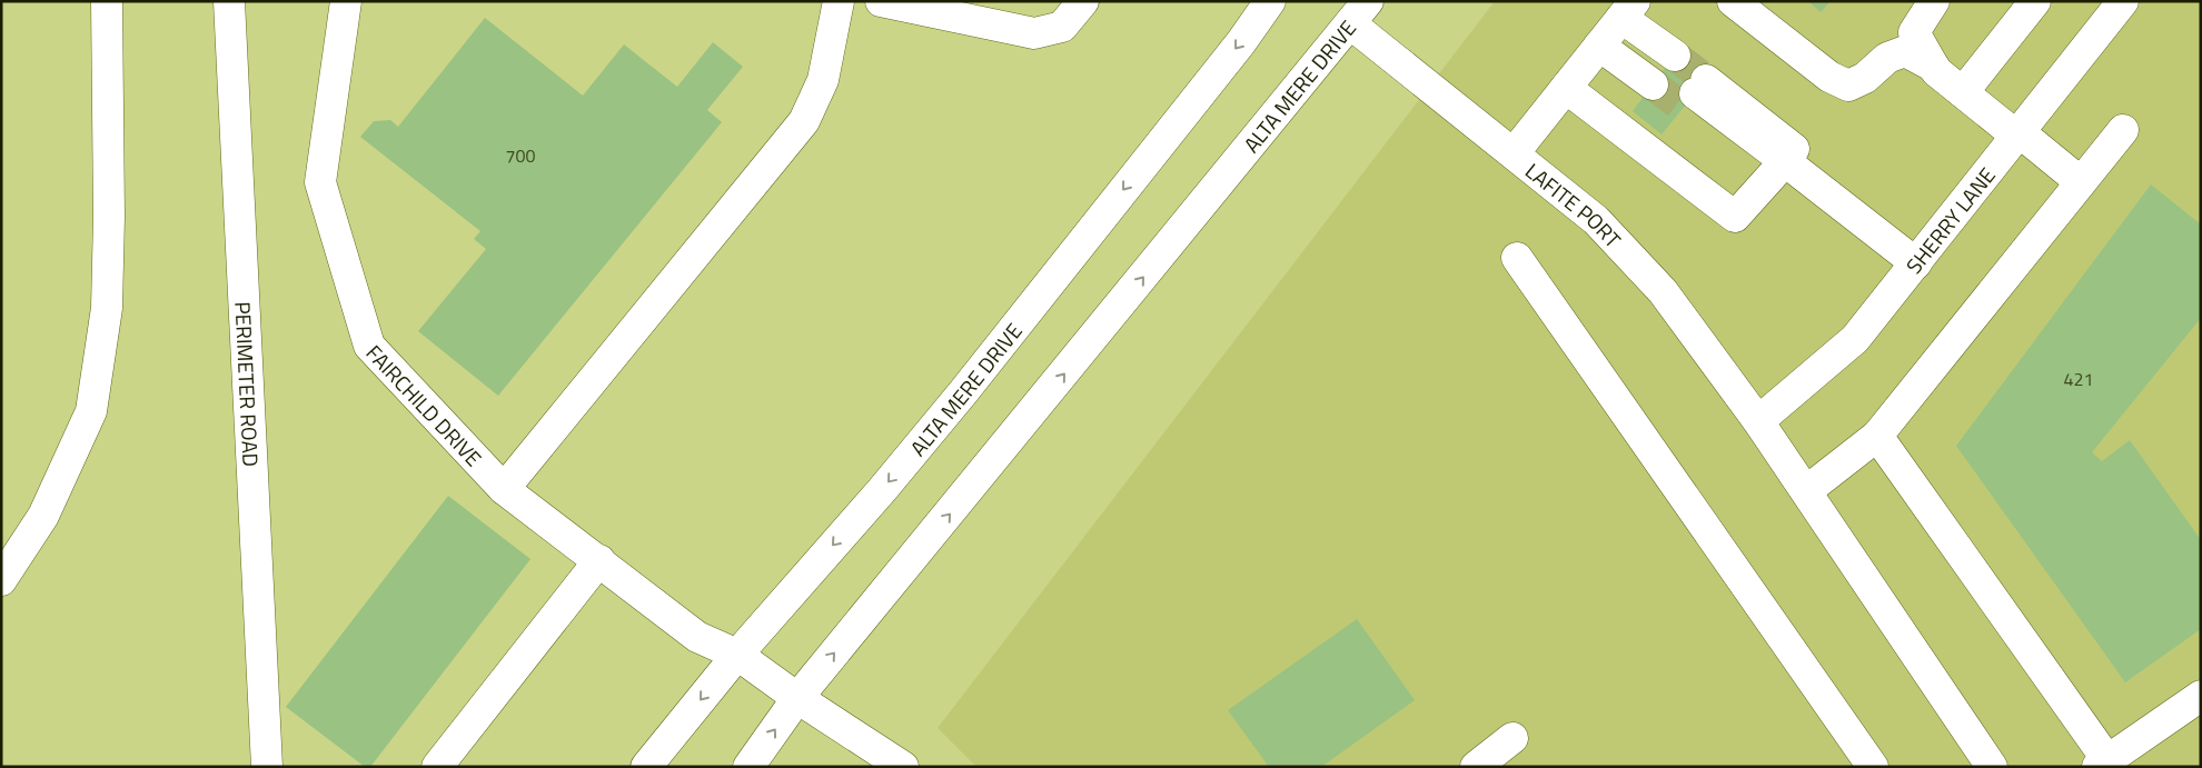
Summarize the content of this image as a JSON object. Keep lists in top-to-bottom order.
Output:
{
  "streets": {
    "main road": [
      "ALTA MERE DRIVE",
      "LAFITE PORT",
      "SHERRY LANE",
      "PERIMETER ROAD",
      "FAIRCHILD DRIVE"
    ]
  },
  "crossings": [
    ["ALTA MERE DRIVE", "LAFITE PORT"],
    ["ALTA MERE DRIVE", "FAIRCHILD DRIVE"],
    ["LAFITE PORT", "SHERRY LANE"]
  ],
  "house_numbers": ["700", "421"]
}
